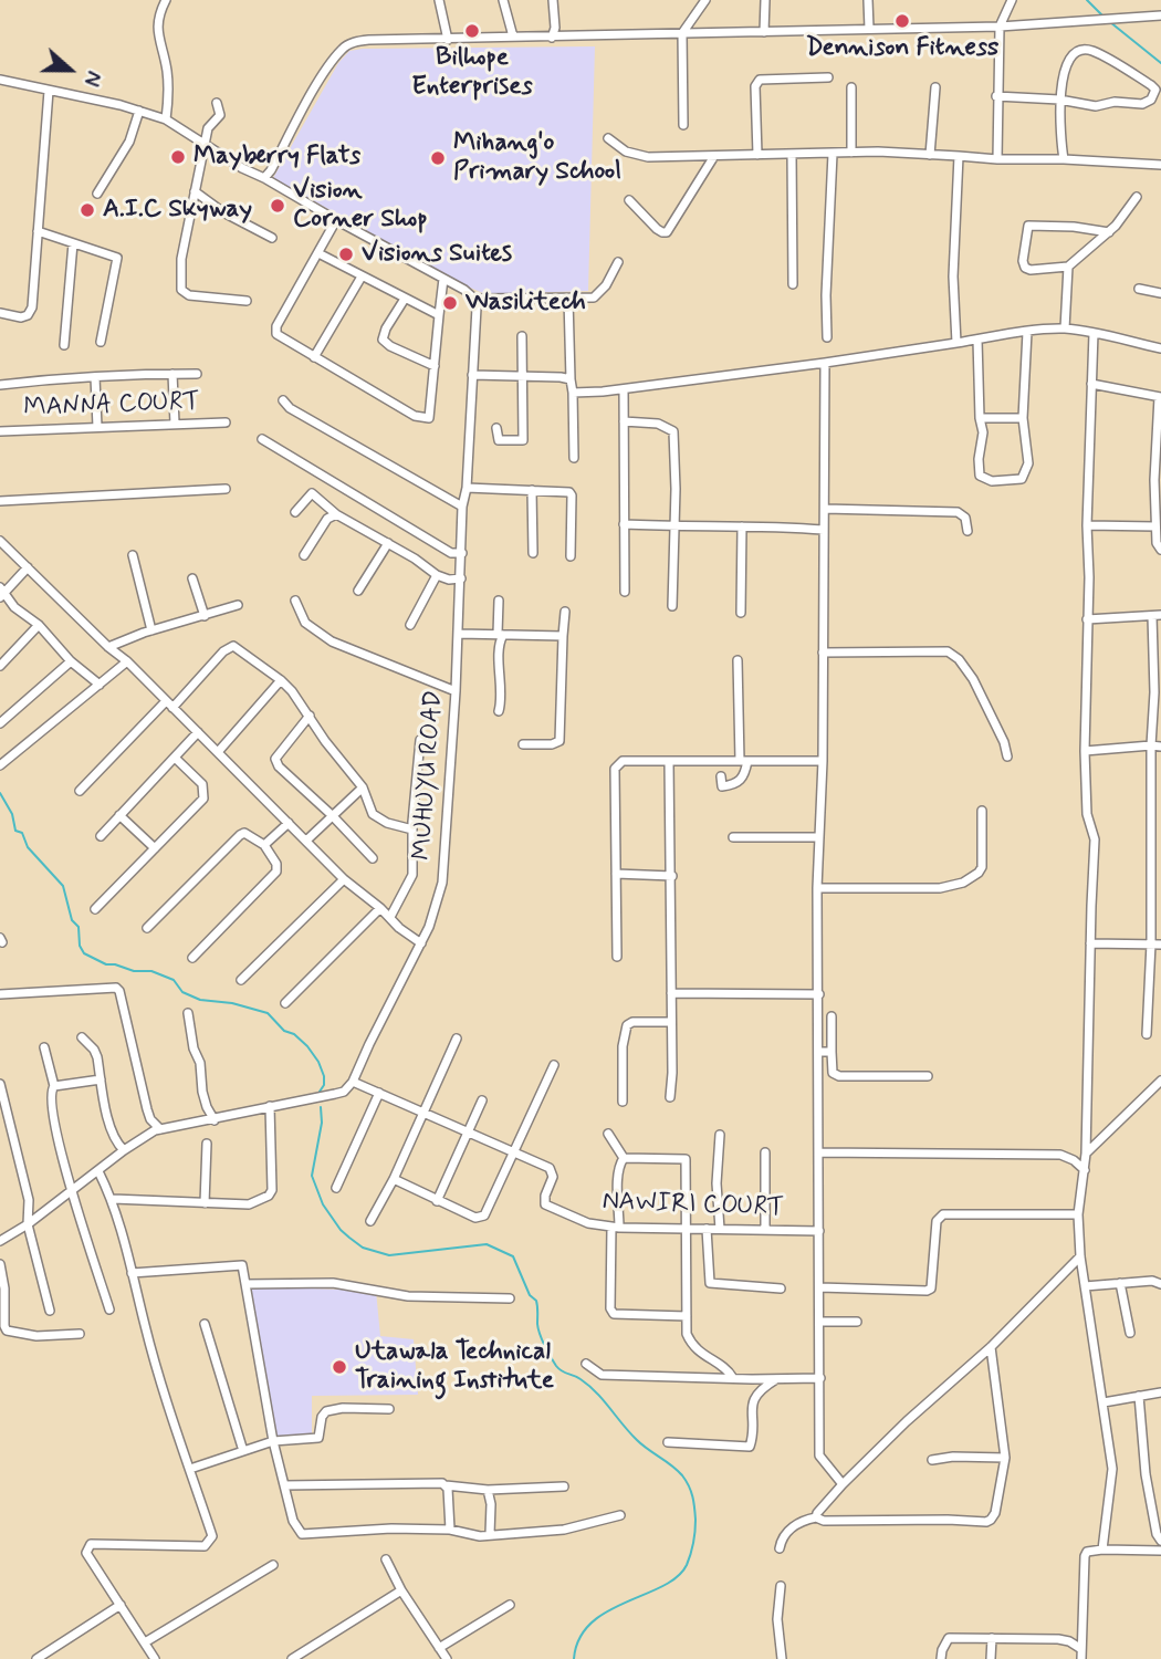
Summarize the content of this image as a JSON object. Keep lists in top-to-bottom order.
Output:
{
  "streets": {
    "street": ["MANNA COURT", "MUHUYU ROAD", "NAWIRI COURT"]
  },
  "crossings": [
    ["MUHUYU ROAD", "NAWIRI COURT"]
  ],
  "places": [
    "Dennison Fitness",
    "Bilhope Enterprises",
    "Mayberry Flats",
    "Mihang'o Primary School",
    "Vision Corner Shop",
    "A.I.C Skyway",
    "Visions Suites",
    "Wasilitech",
    "Utawala Technical Training Institute"
  ],
  "north": "right"
}
